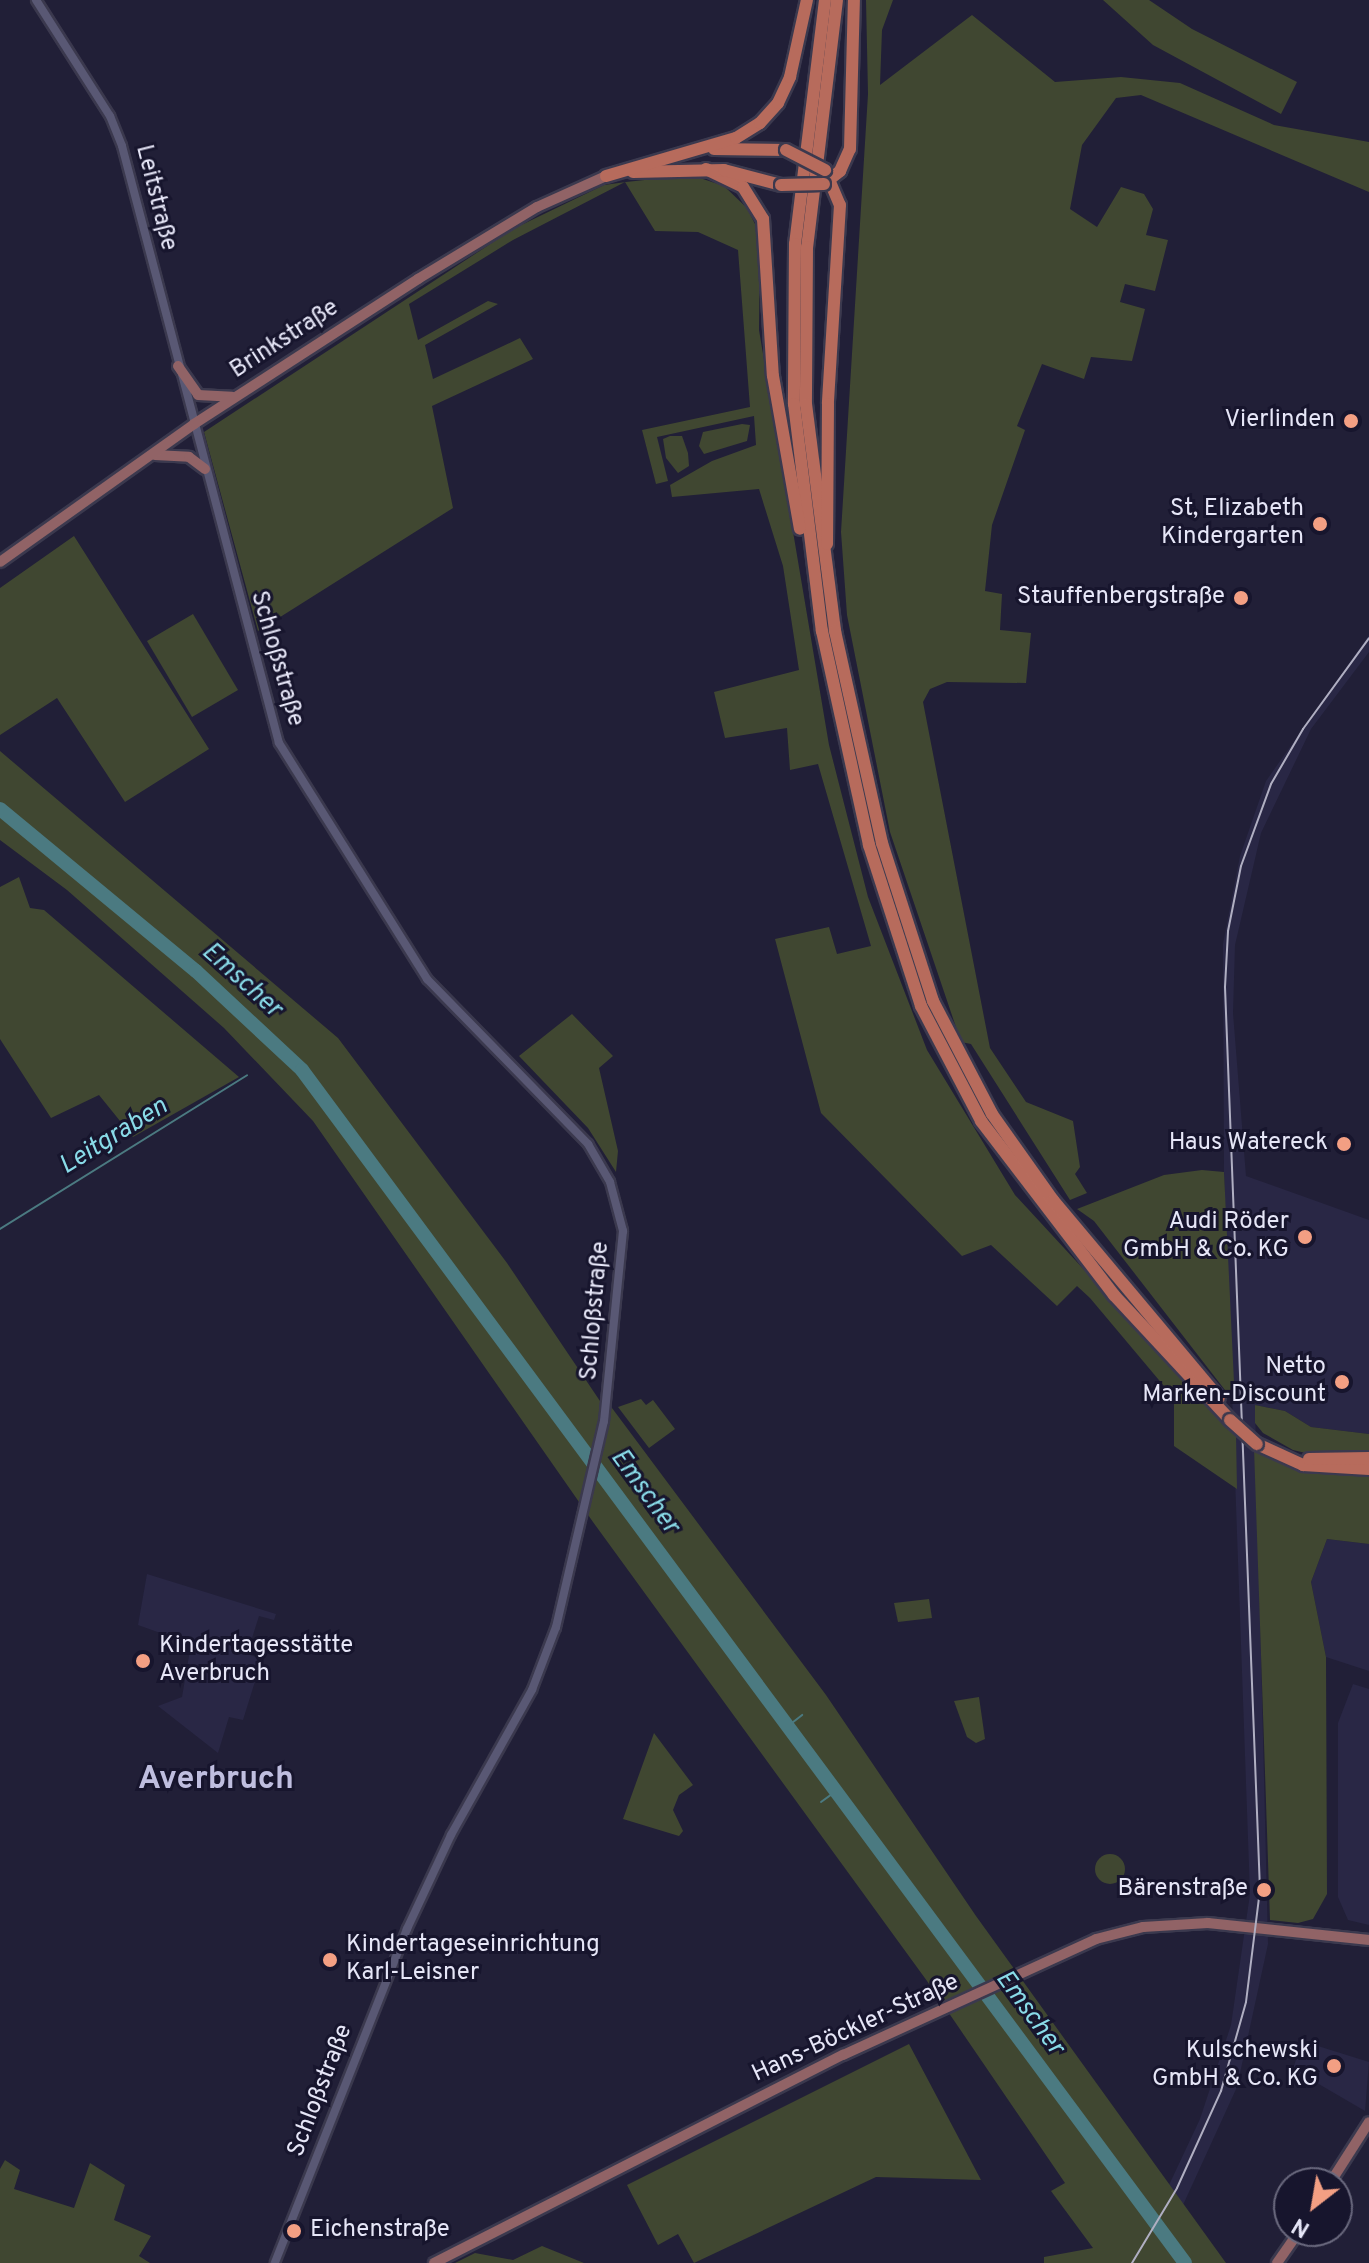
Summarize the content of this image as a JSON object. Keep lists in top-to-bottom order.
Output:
{
  "streets": {
    "main road": ["Brinkstraße", "Hans-Böckler-Straße"],
    "street": ["Leitstraße", "Schloßstraße"]
  },
  "crossings": [
    ["Leitstraße", "Brinkstraße"],
    ["Leitstraße", "Schloßstraße"],
    ["Brinkstraße", "Schloßstraße"]
  ],
  "districts": ["Averbruch"],
  "water": ["Emscher", "Leitgraben"],
  "places": [
    "Vierlinden",
    "St, Elizabeth Kindergarten",
    "Stauffenbergstraße",
    "Haus Watereck",
    "Audi Röder GmbH & Co. KG",
    "Netto Marken-Discount",
    "Kindertagesstätte Averbruch",
    "Bärenstraße",
    "Kindertageseinrichtung Karl-Leisner",
    "Kulschewski GmbH & Co. KG",
    "Eichenstraße"
  ],
  "north": "bottom left"
}
